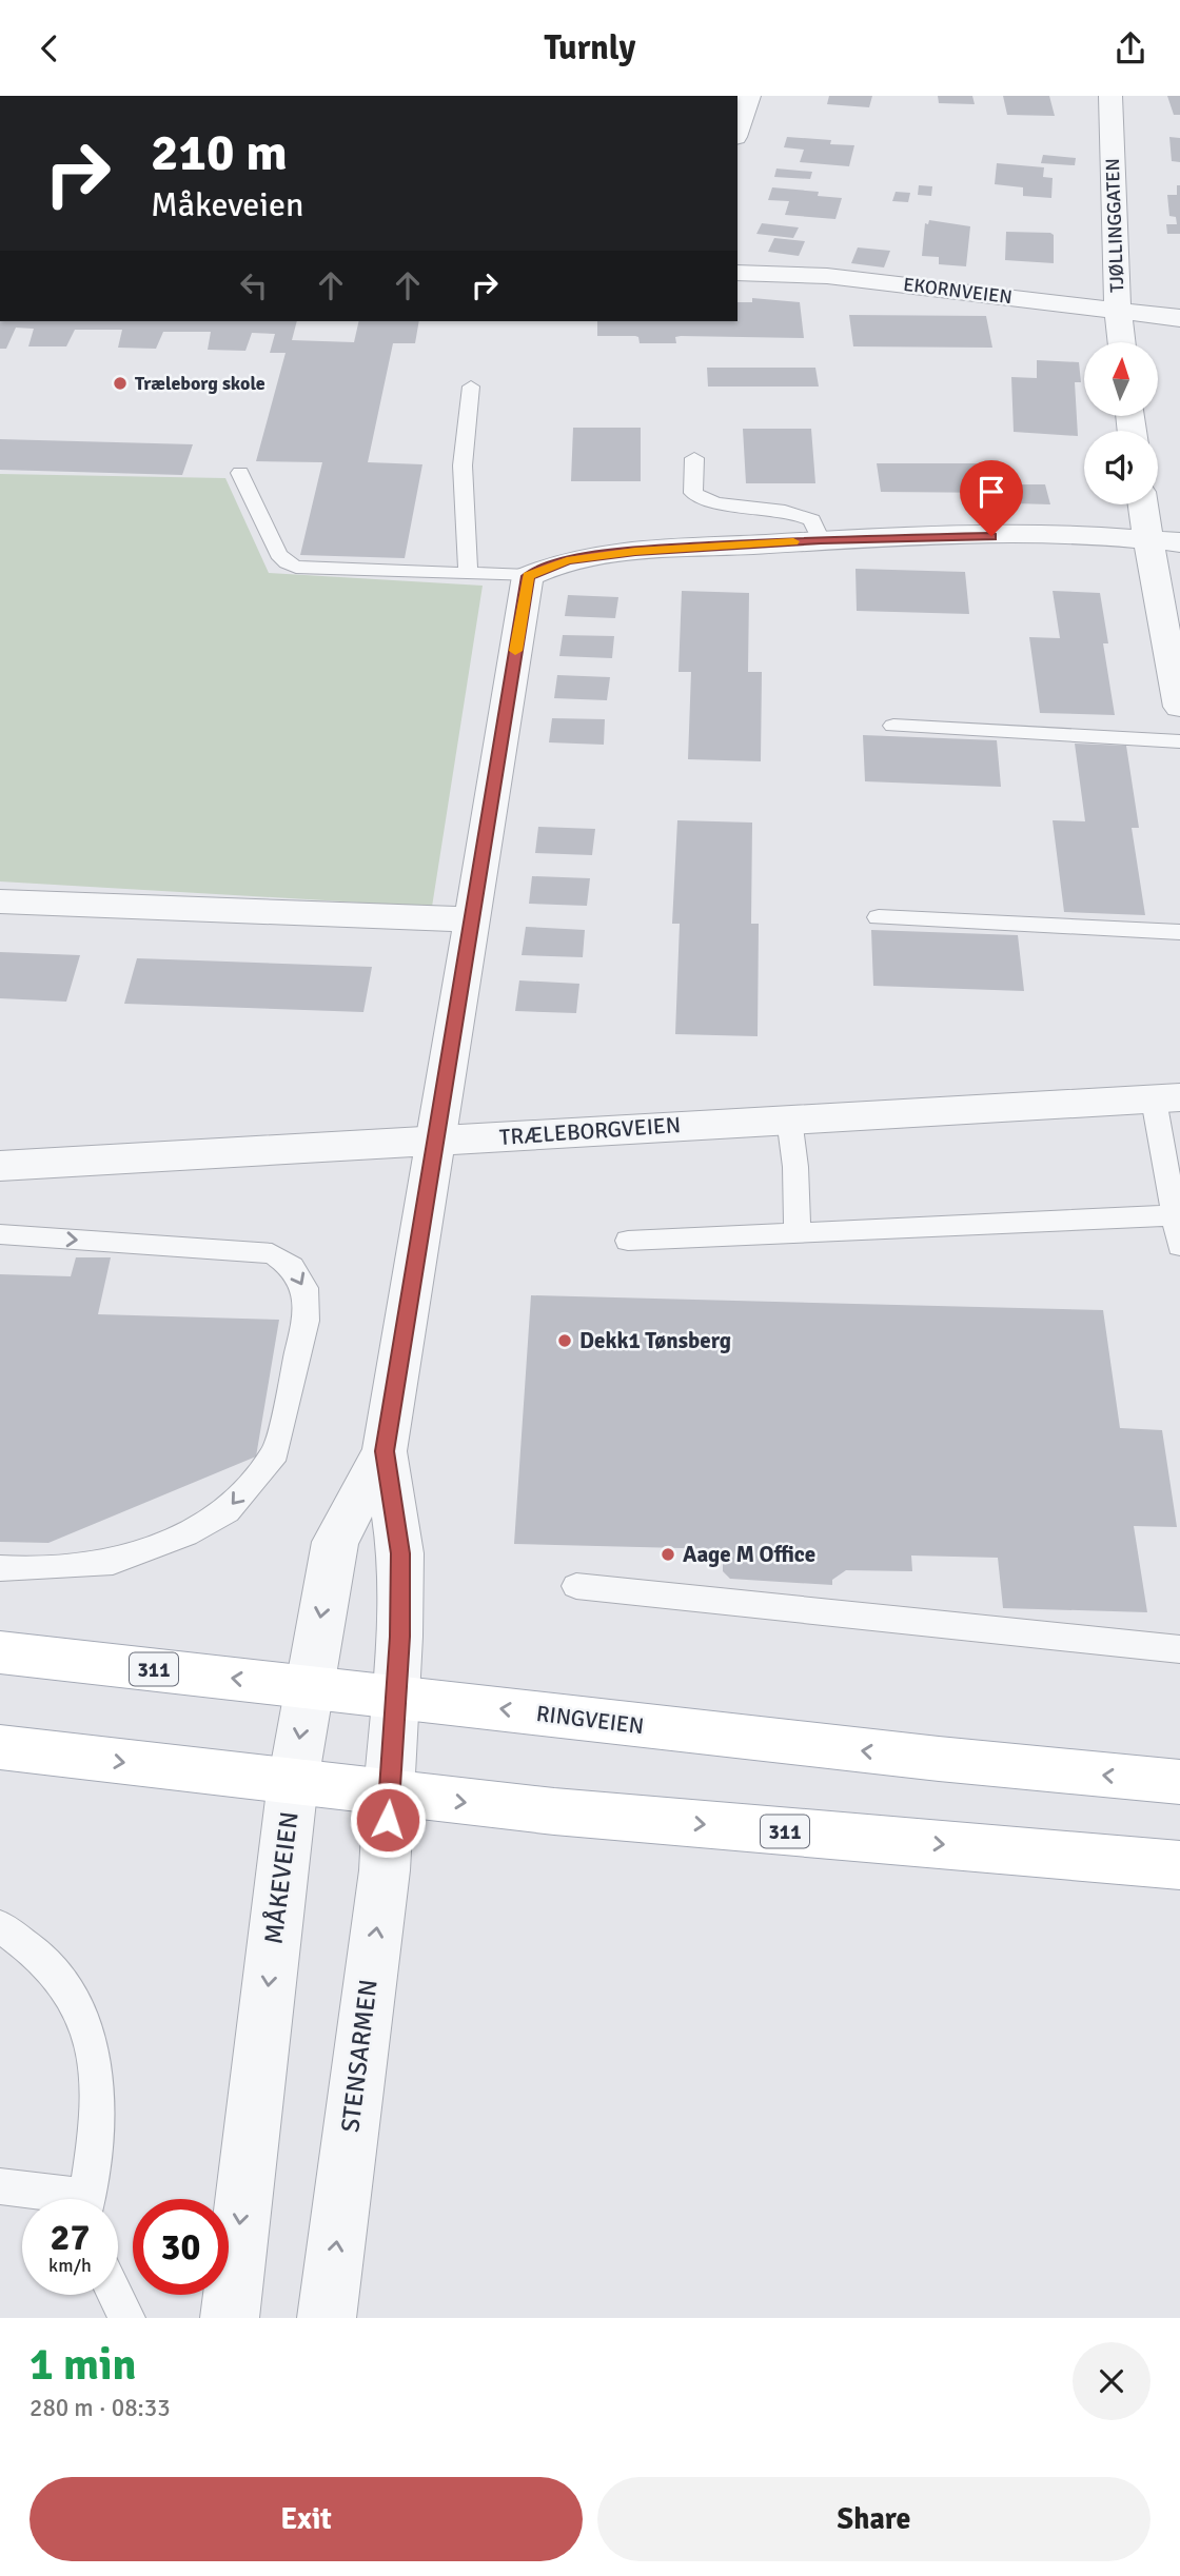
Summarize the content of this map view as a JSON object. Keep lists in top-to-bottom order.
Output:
{
  "streets": {
    "main road": ["311", "RINGVEIEN"],
    "street": [
      "TJØLLINGGATEN",
      "EKORNVEIEN",
      "TRÆLEBORGVEIEN",
      "MÅKEVEIEN",
      "STENSARMEN"
    ]
  },
  "crossings": [
    ["TJØLLINGGATEN", "EKORNVEIEN"],
    ["TRÆLEBORGVEIEN", "MÅKEVEIEN"],
    ["311", "MÅKEVEIEN"],
    ["311", "STENSARMEN"],
    ["RINGVEIEN", "MÅKEVEIEN"],
    ["MÅKEVEIEN", "STENSARMEN"]
  ],
  "one_way": ["STENSARMEN"],
  "places": ["Træleborg skole", "Dekk1 Tønsberg", "Aage M Office"],
  "north": "top",
  "page": {
    "header": "Turnly",
    "turn": ["210 m", "Måkeveien"],
    "speed": "27 km/h",
    "limit": "30",
    "heading": ["1 min", "280 m · 08:33"],
    "buttons": ["Exit", "Share"]
  }
}
